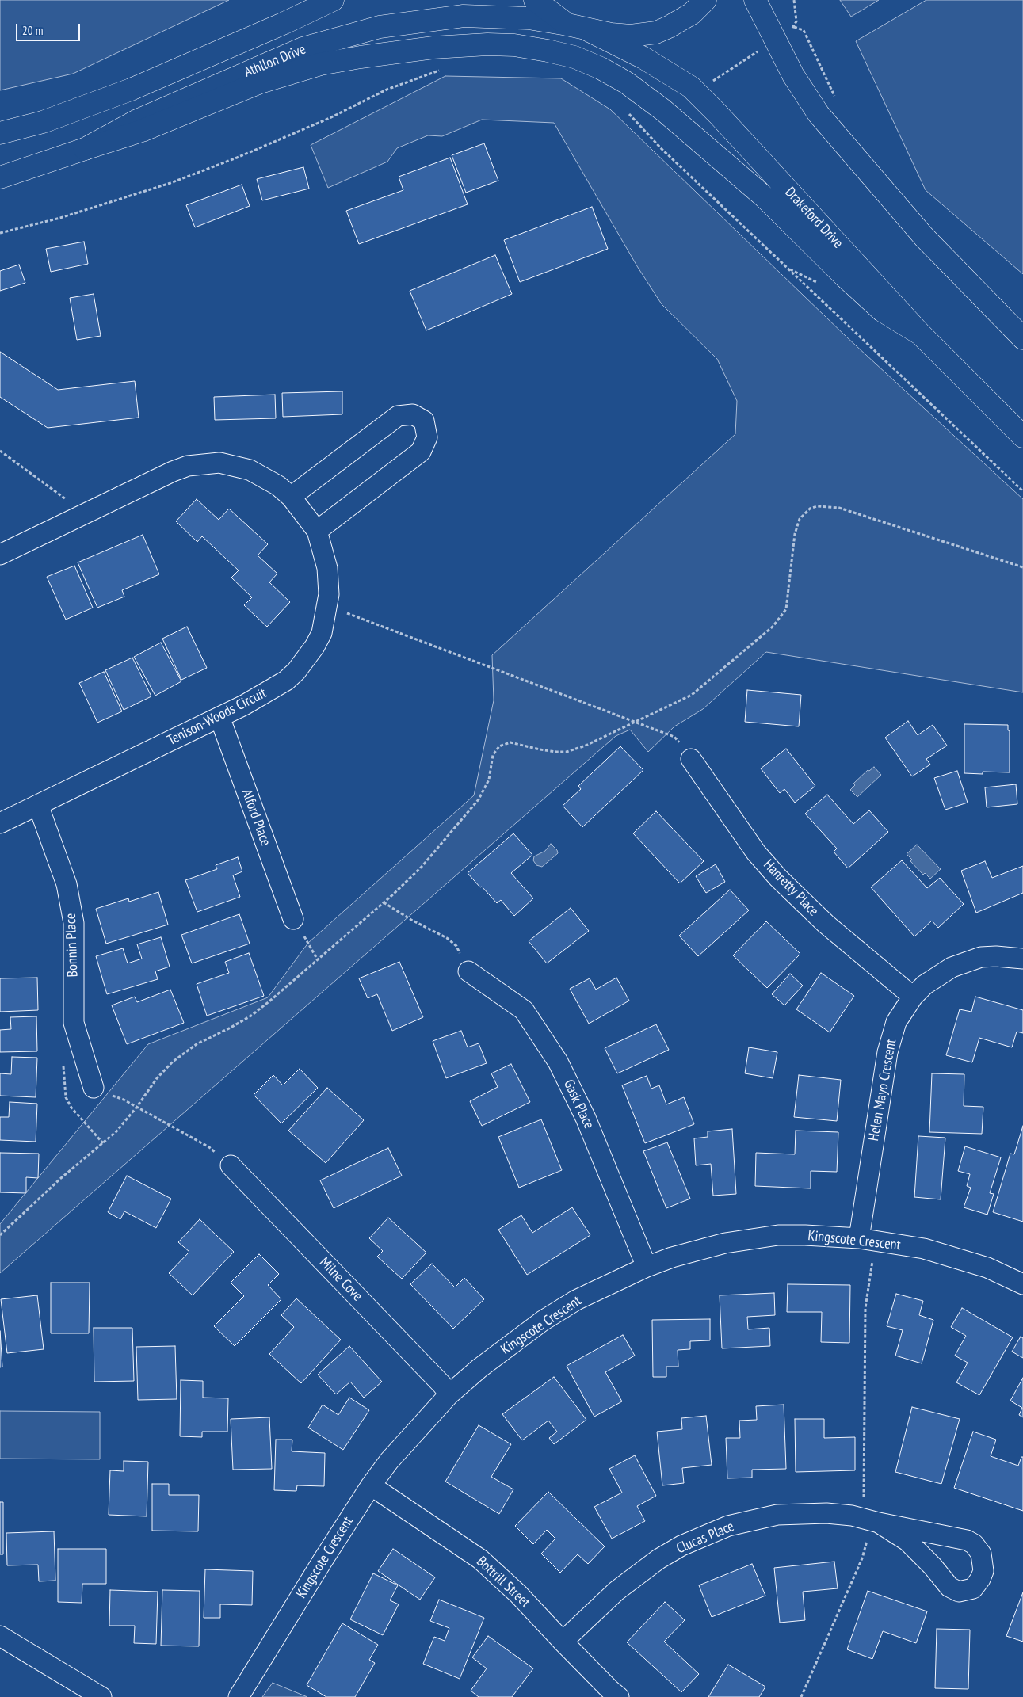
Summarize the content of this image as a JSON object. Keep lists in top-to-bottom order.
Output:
{
  "streets": {
    "main road": ["Athllon Drive", "Drakeford Drive"],
    "street": [
      "Tenison-Woods Circuit",
      "Alford Place",
      "Hanretty Place",
      "Bonnin Place",
      "Helen Mayo Crescent",
      "Gask Place",
      "Kingscote Crescent",
      "Milne Cove",
      "Clucas Place",
      "Bottrill Street"
    ]
  },
  "crossings": [
    ["Athllon Drive", "Drakeford Drive"],
    ["Tenison-Woods Circuit", "Alford Place"],
    ["Tenison-Woods Circuit", "Bonnin Place"],
    ["Hanretty Place", "Helen Mayo Crescent"],
    ["Helen Mayo Crescent", "Kingscote Crescent"],
    ["Gask Place", "Kingscote Crescent"],
    ["Kingscote Crescent", "Milne Cove"],
    ["Kingscote Crescent", "Bottrill Street"],
    ["Clucas Place", "Bottrill Street"]
  ],
  "scale_bar": "20 m"
}
